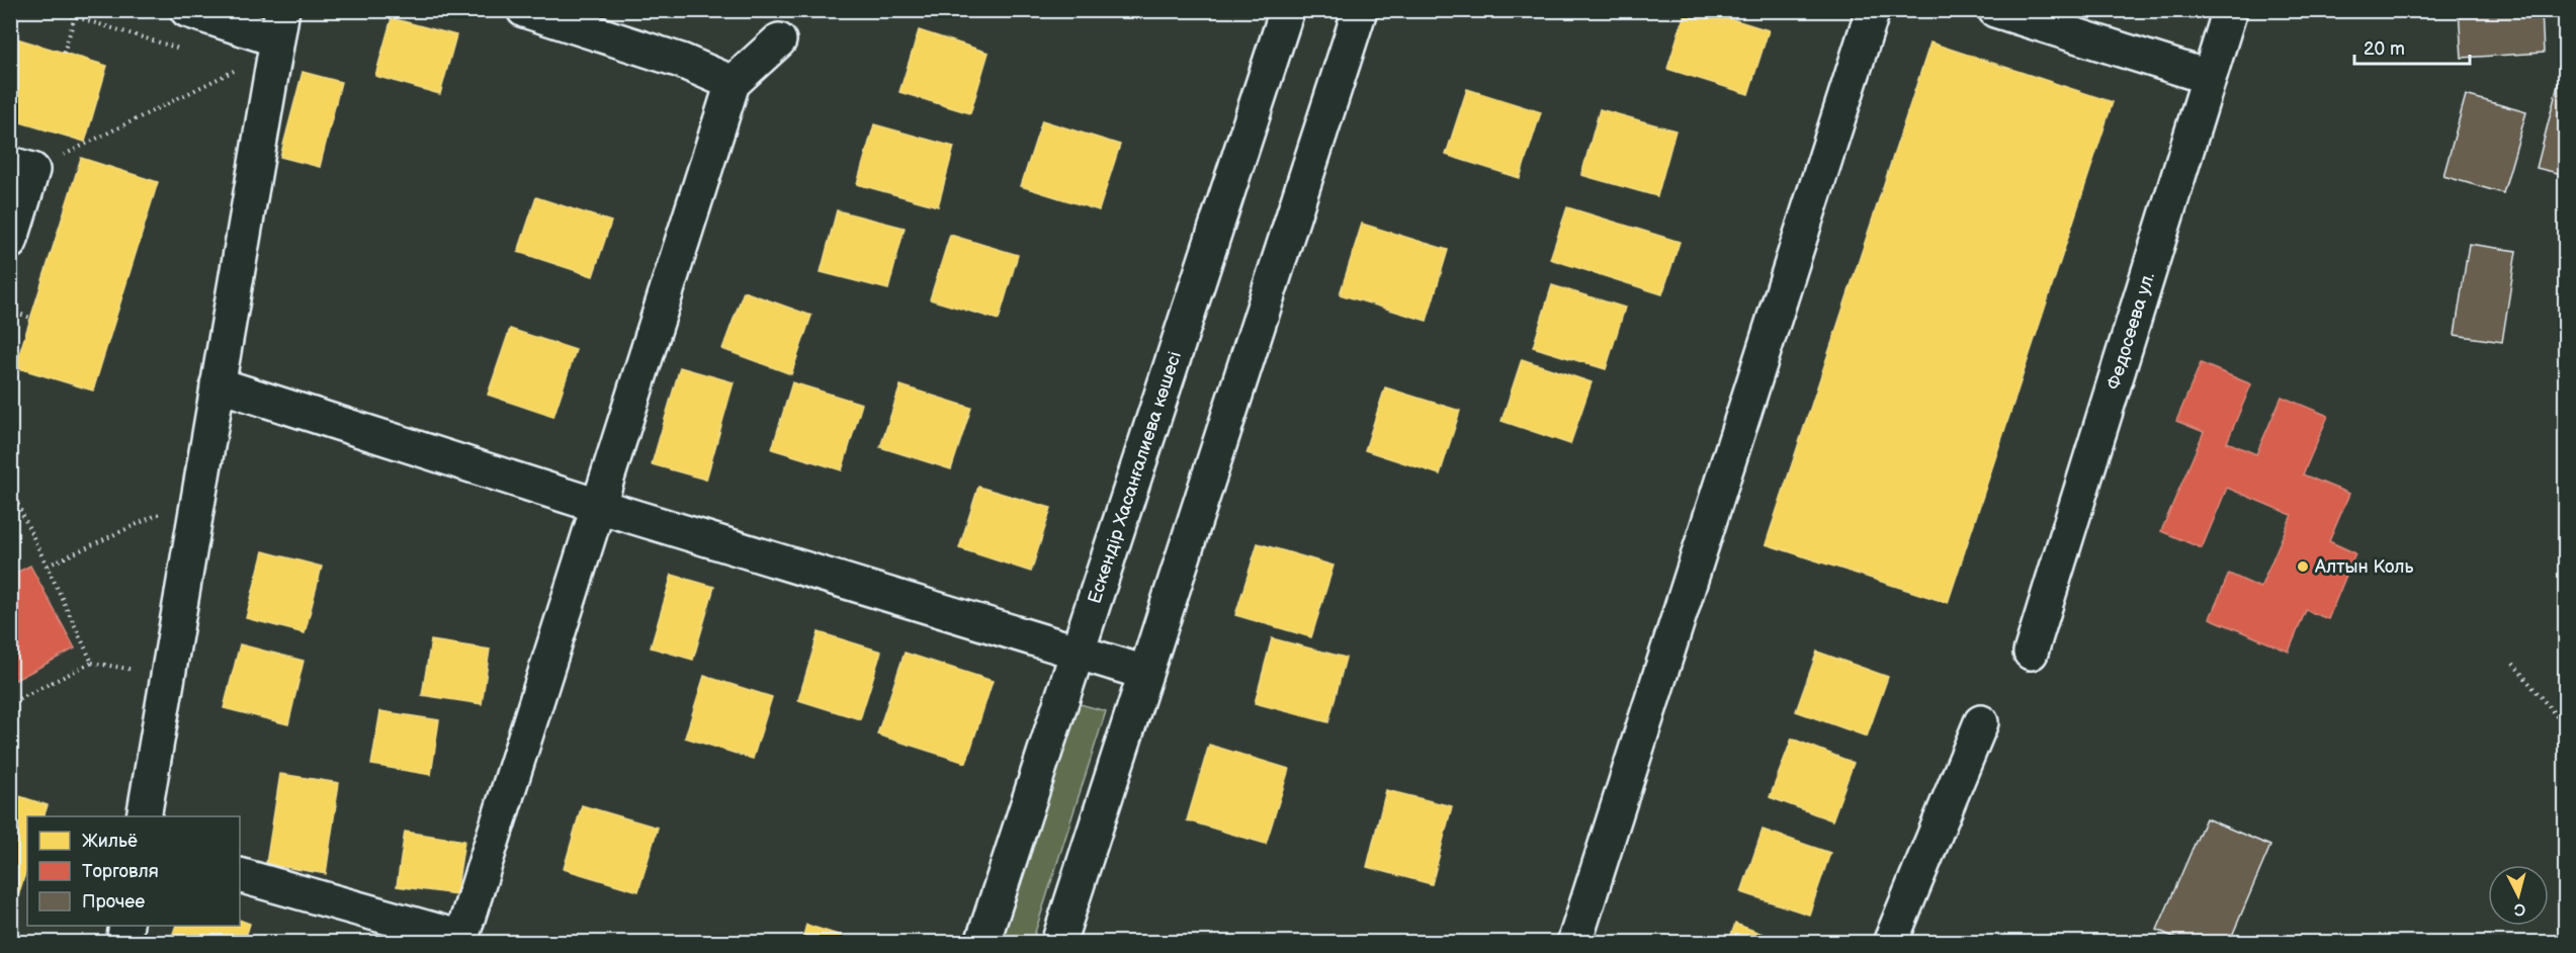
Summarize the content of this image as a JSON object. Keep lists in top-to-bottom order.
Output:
{
  "streets": {
    "street": ["Федосеева ул.", "Ескендір Хасанғалиева көшесі"]
  },
  "places": ["Алтын Коль"],
  "legend": ["Жильё", "Торговля", "Прочее"],
  "scale_bar": "20 m",
  "north": "bottom"
}
